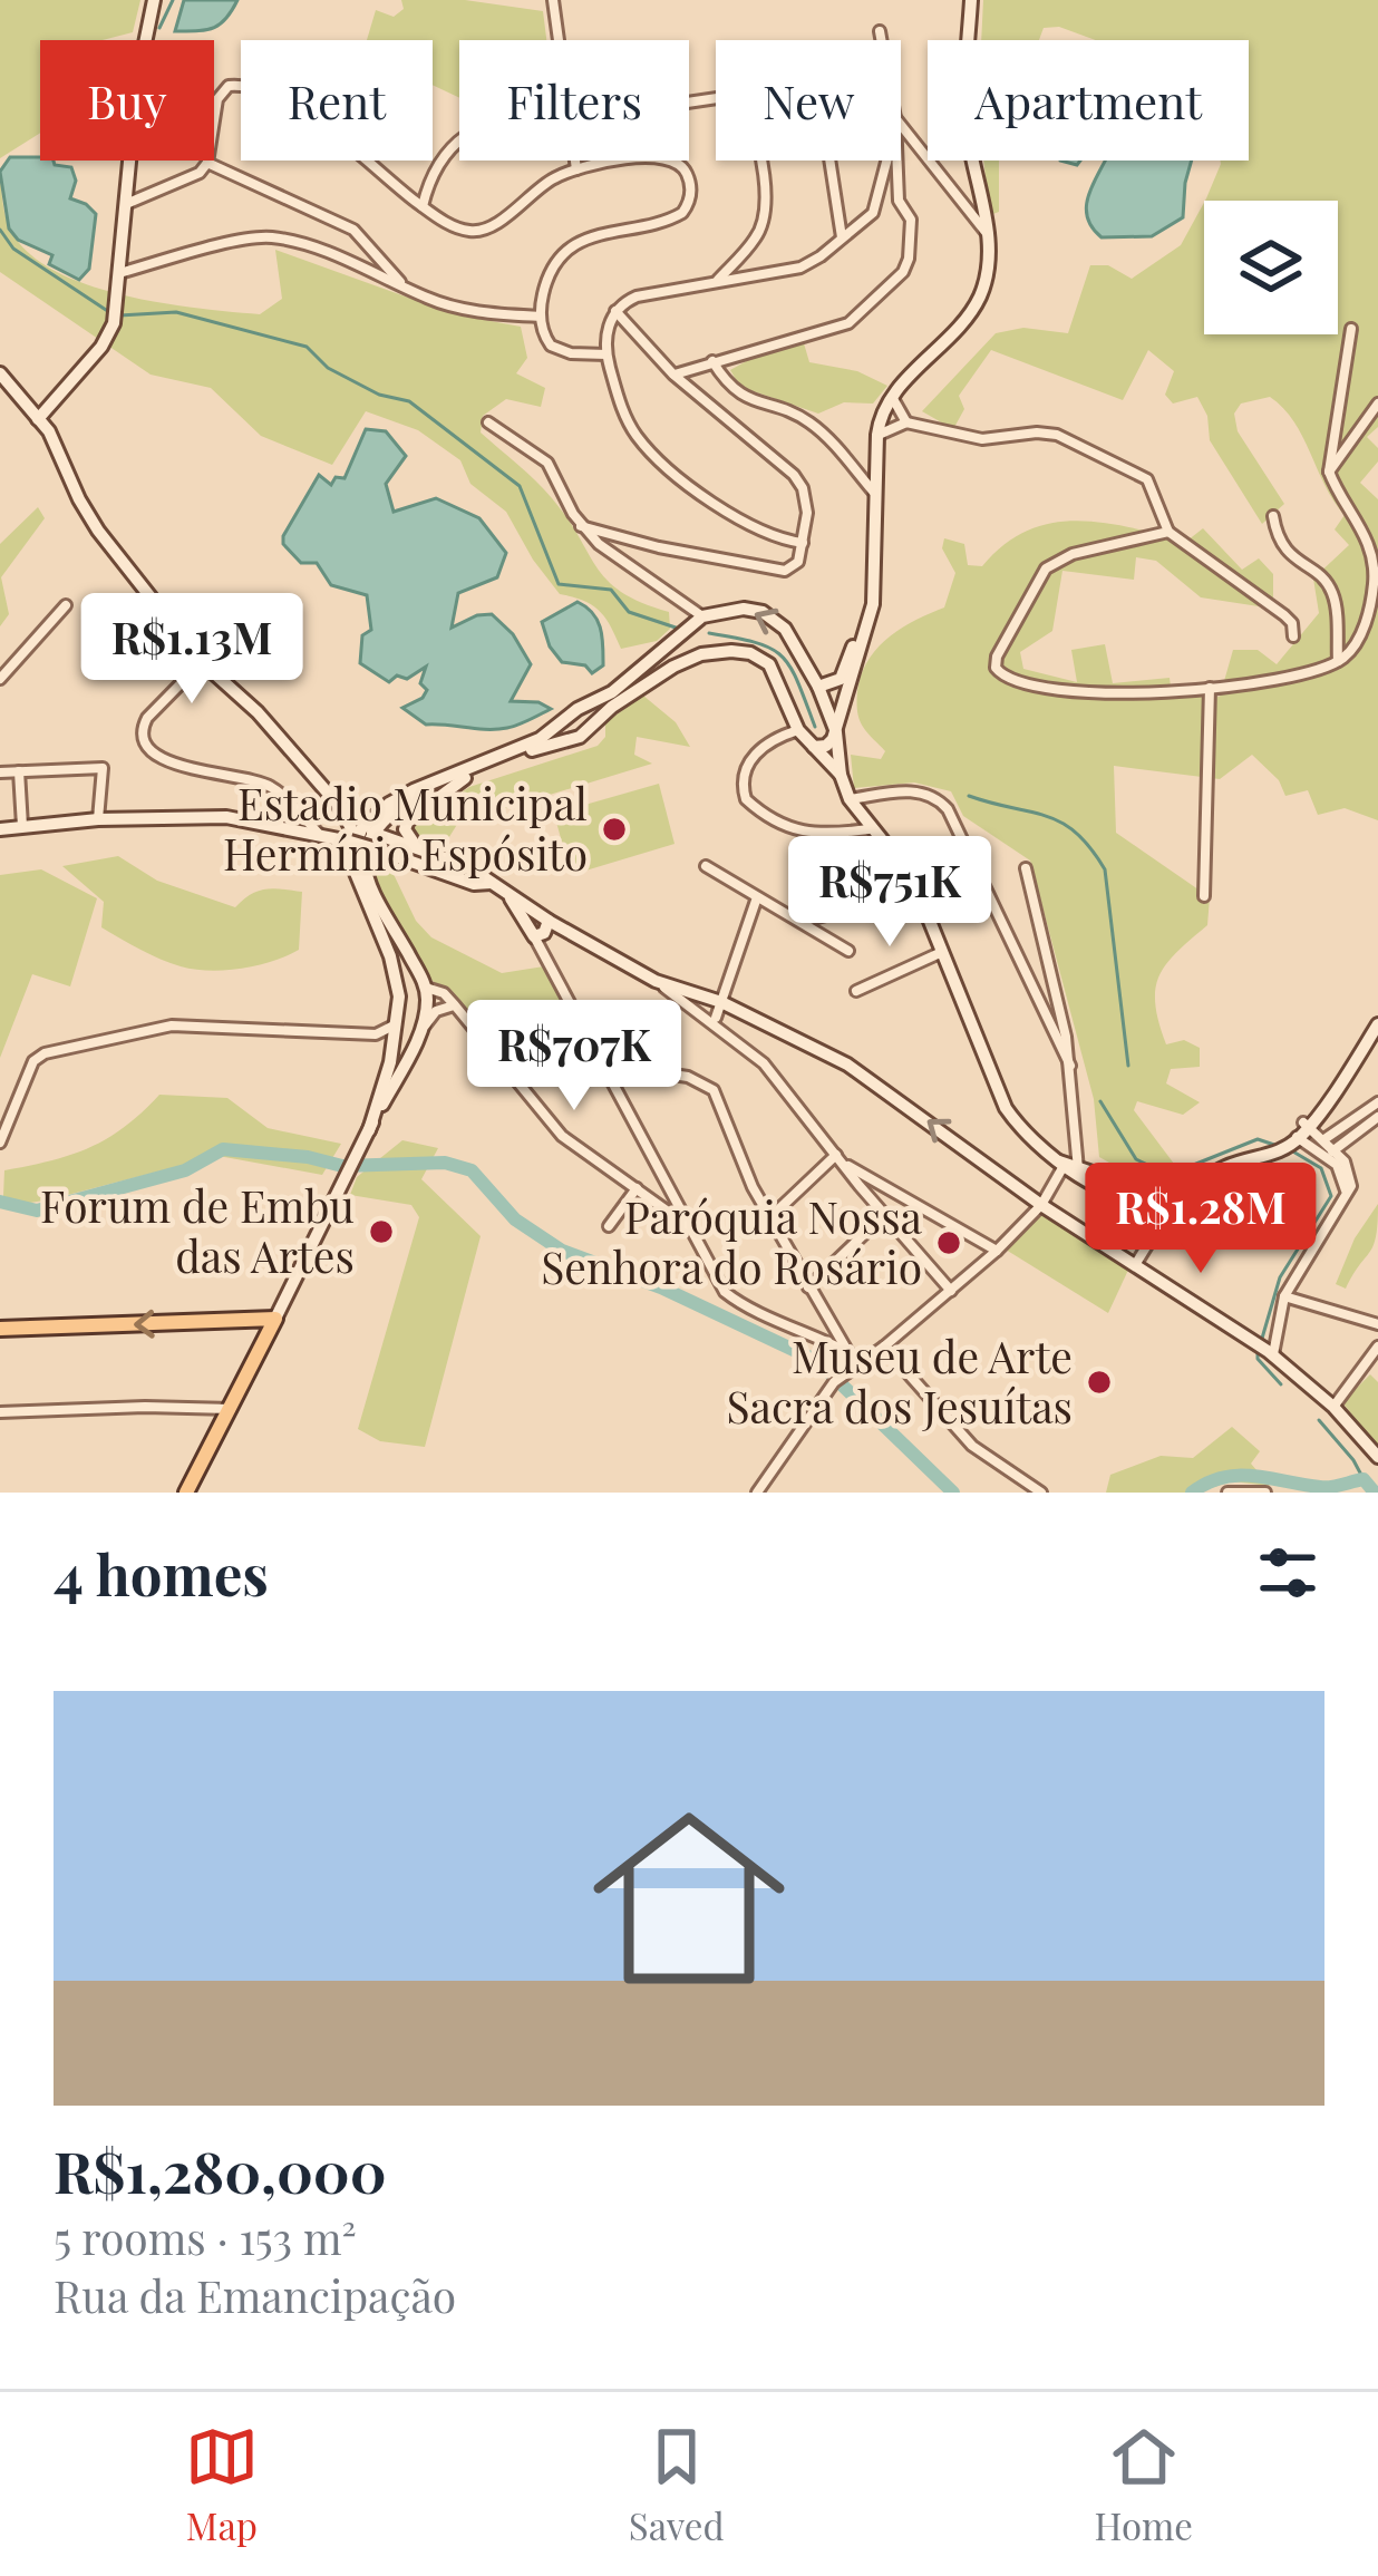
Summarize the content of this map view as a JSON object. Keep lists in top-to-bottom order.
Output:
{
  "places": [
    "Estadio Municipal Hermínio Espósito",
    "Forum de Embu das Artes",
    "Paróquia Nossa Senhora do Rosário",
    "Museu de Arte Sacra dos Jesuítas"
  ],
  "page": {
    "chip": [
      "Buy",
      "Rent",
      "Filters",
      "New",
      "Apartment"
    ],
    "price": [
      "R$1.13M",
      "R$751K",
      "R$707K",
      "R$1.28M"
    ],
    "heading": "4 homes",
    "list": [
      {
        "name": "R$1,280,000",
        "note": "5 rooms · 153 m² · Rua da Emancipação"
      }
    ],
    "tabs": ["Map", "Saved", "Home"]
  }
}
